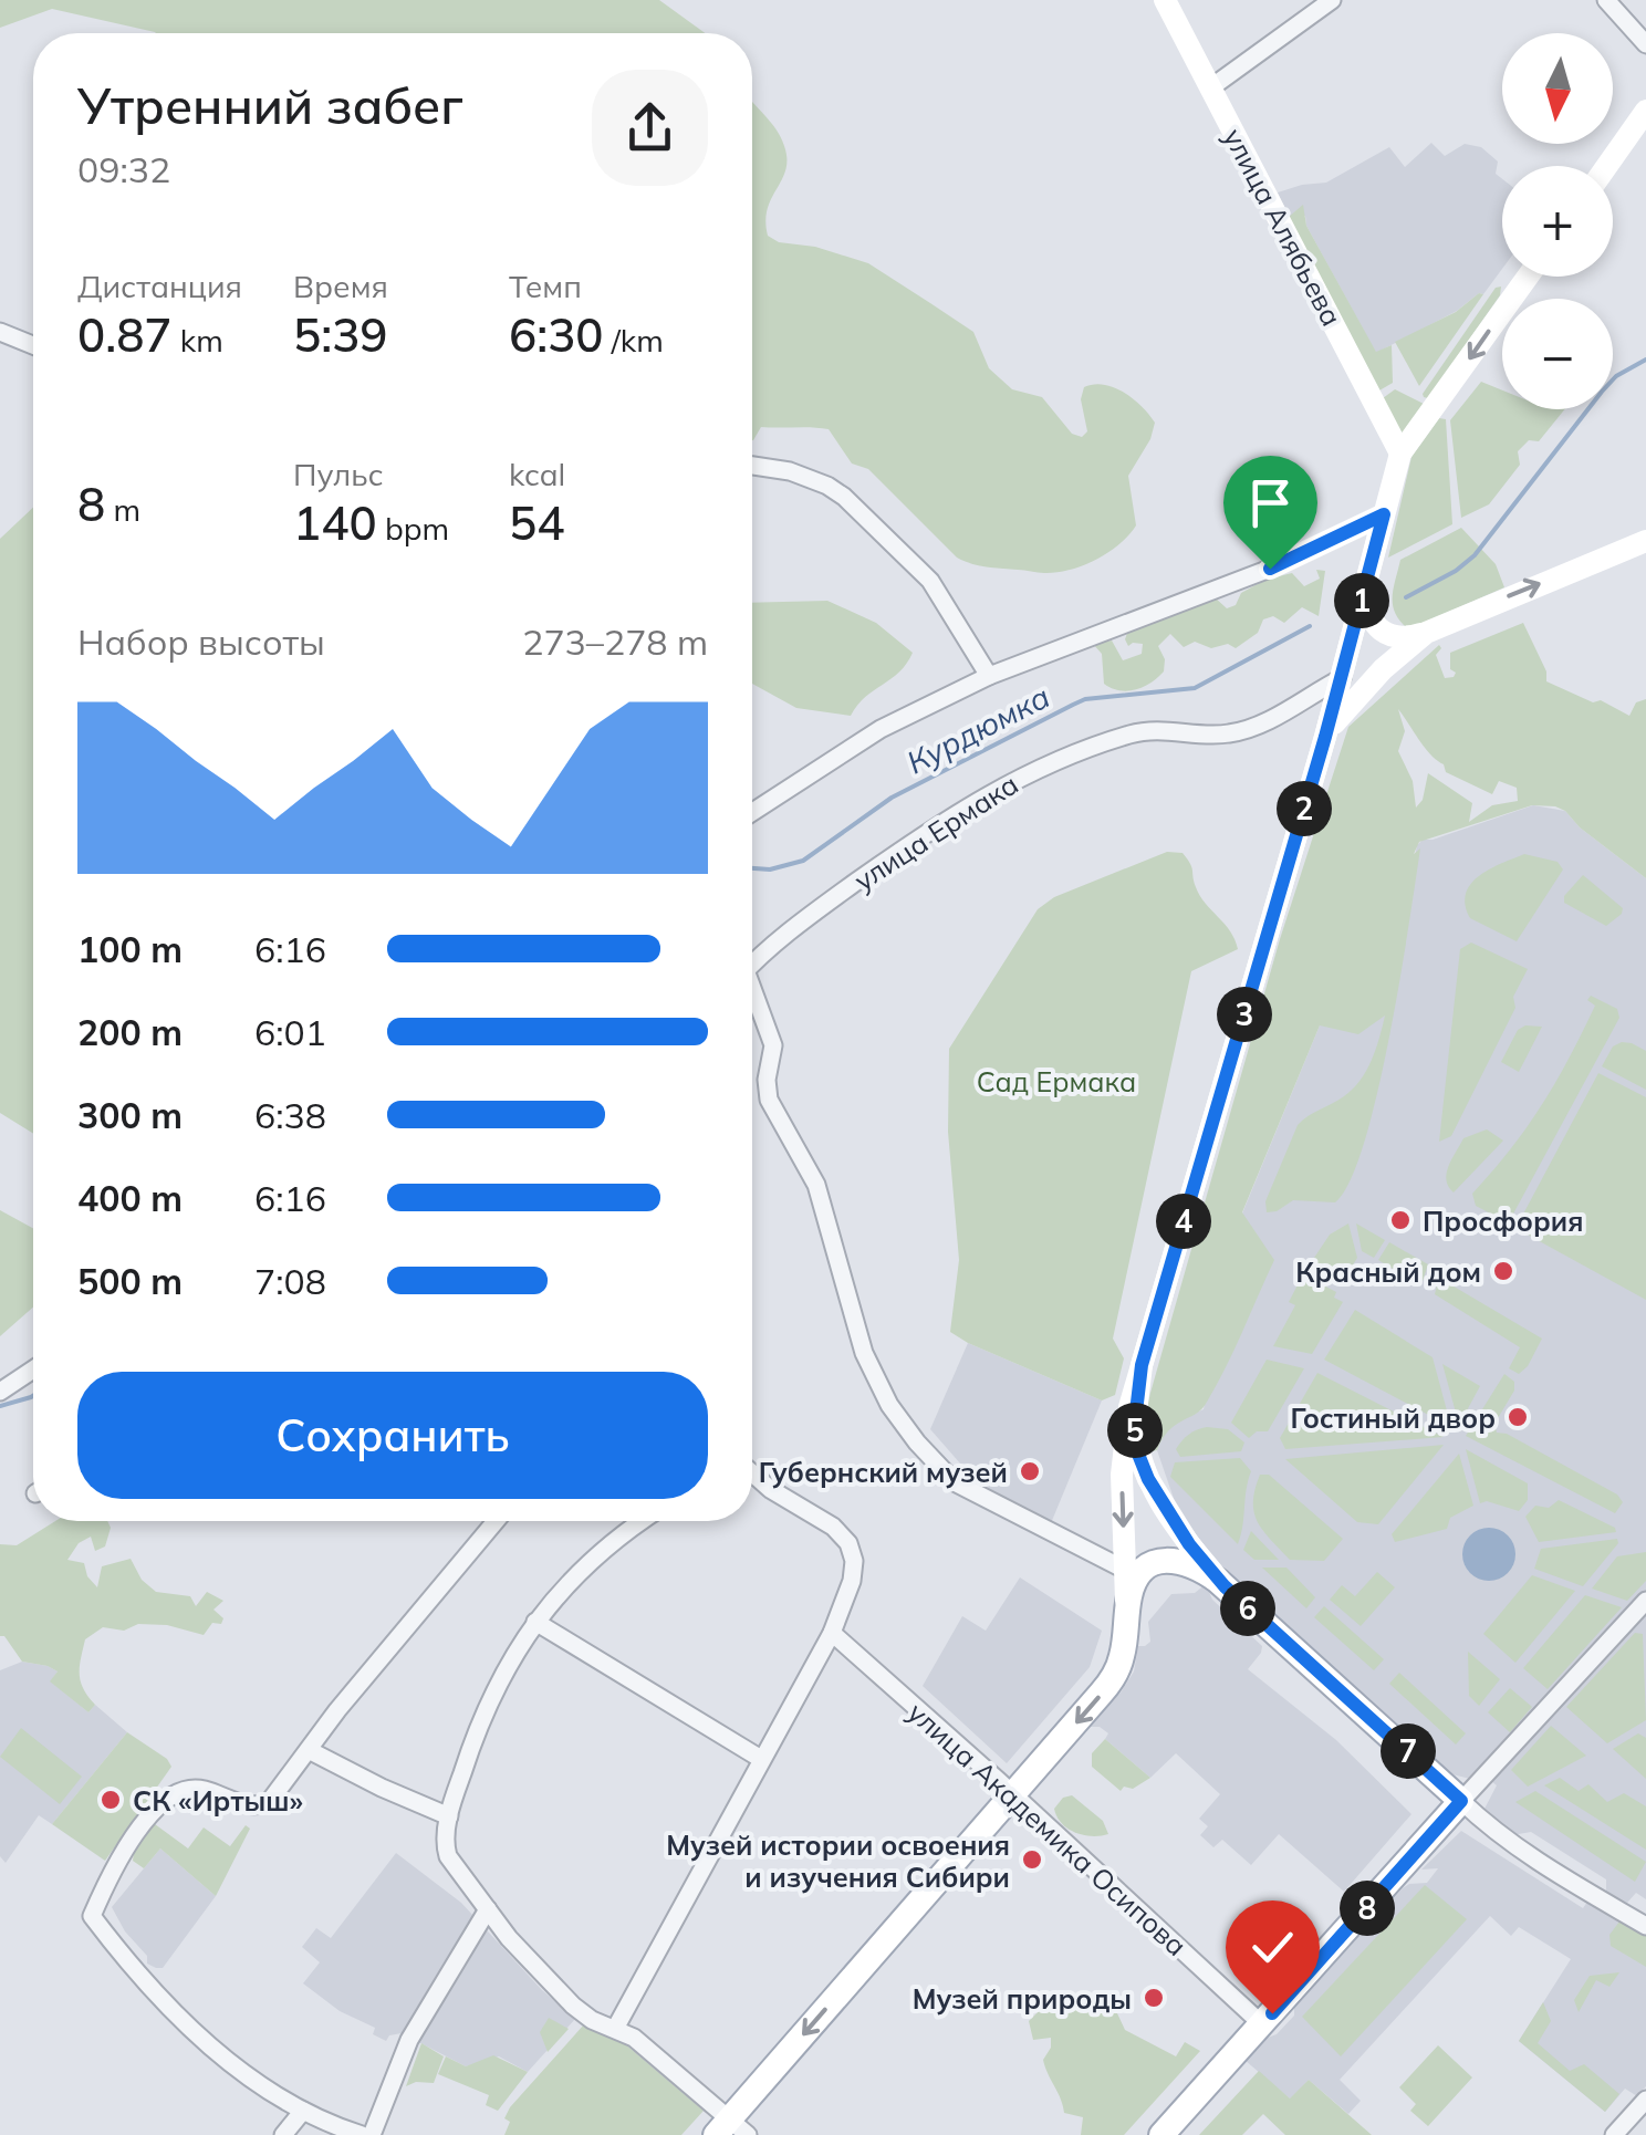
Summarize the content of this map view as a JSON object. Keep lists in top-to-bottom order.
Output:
{
  "streets": {
    "main road": ["улица Алябьева"],
    "street": ["улица Ермака", "улица Академика Осипова"]
  },
  "water": ["Курдюмка"],
  "parks": ["Сад Ермака"],
  "places": [
    "Просфория",
    "Красный дом",
    "Гостиный двор",
    "Губернский музей",
    "СК «Иртыш»",
    "Музей истории освоения и изучения Сибири",
    "Музей природы"
  ],
  "north": "bottom",
  "page": {
    "map_buttons": ["+", "−"],
    "heading": ["Утренний забег", "09:32"],
    "stats": [
      ["Дистанция", "0.87 km"],
      ["Время", "5:39"],
      ["Темп", "6:30 /km"],
      ["8 m"],
      ["Пульс", "140 bpm"],
      ["kcal", "54"]
    ],
    "pins": [
      "1",
      "2",
      "3",
      "4",
      "5",
      "6",
      "7",
      "8"
    ],
    "chart": ["Набор высоты", "273–278 m"],
    "list": [
      {
        "name": "100 m",
        "note": "6:16"
      },
      {
        "name": "200 m",
        "note": "6:01"
      },
      {
        "name": "300 m",
        "note": "6:38"
      },
      {
        "name": "400 m",
        "note": "6:16"
      },
      {
        "name": "500 m",
        "note": "7:08"
      }
    ],
    "buttons": "Сохранить"
  }
}
